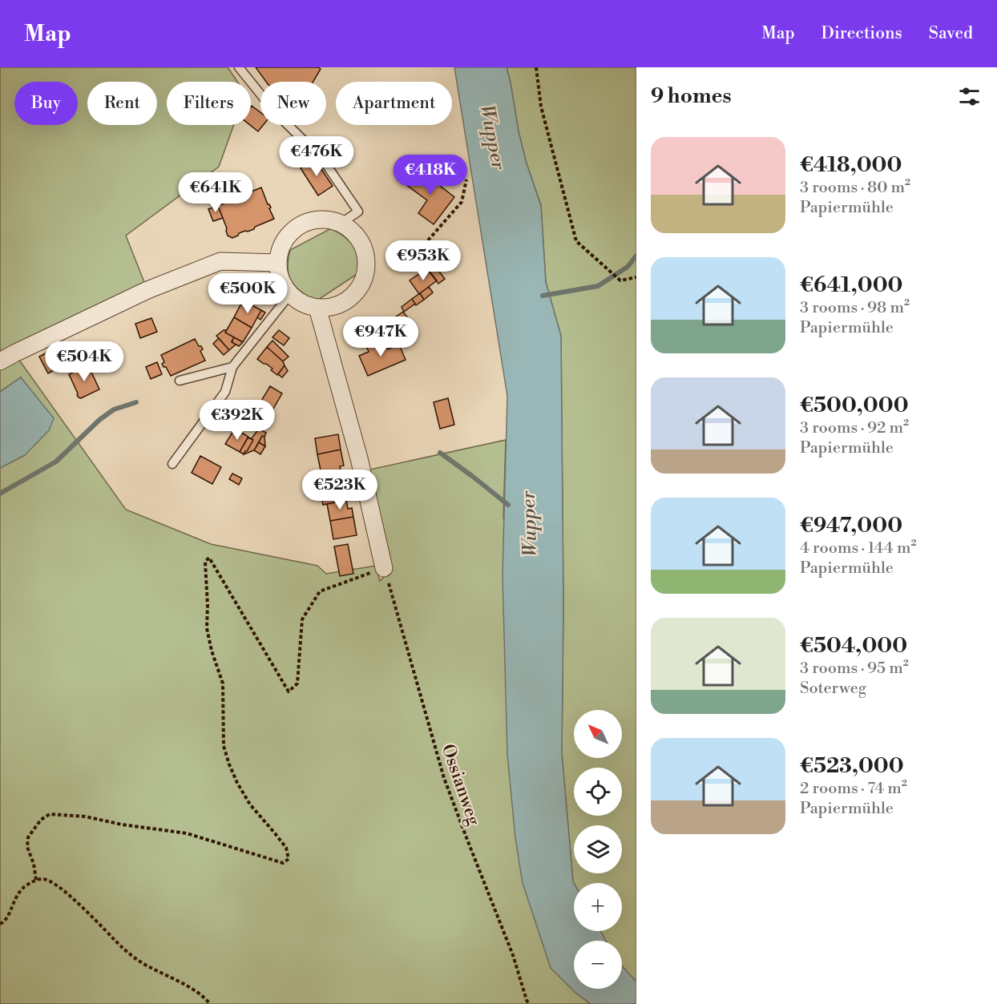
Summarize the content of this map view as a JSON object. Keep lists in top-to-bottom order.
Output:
{
  "streets": {
    "path": ["Ossianweg"]
  },
  "water": ["Wupper"],
  "north": "top left",
  "page": {
    "header": "Map",
    "nav": ["Map", "Directions", "Saved"],
    "heading": "9 homes",
    "chip": [
      "Buy",
      "Rent",
      "Filters",
      "New",
      "Apartment"
    ],
    "list": [
      {
        "name": "€418,000",
        "note": "3 rooms · 80 m² · Papiermühle"
      },
      {
        "name": "€641,000",
        "note": "3 rooms · 98 m² · Papiermühle"
      },
      {
        "name": "€500,000",
        "note": "3 rooms · 92 m² · Papiermühle"
      },
      {
        "name": "€947,000",
        "note": "4 rooms · 144 m² · Papiermühle"
      },
      {
        "name": "€504,000",
        "note": "3 rooms · 95 m² · Soterweg"
      },
      {
        "name": "€523,000",
        "note": "2 rooms · 74 m² · Papiermühle"
      }
    ],
    "price": [
      "€476K",
      "€418K",
      "€641K",
      "€953K",
      "€500K",
      "€947K",
      "€504K",
      "€392K",
      "€523K"
    ],
    "map_buttons": ["+", "−"]
  }
}
